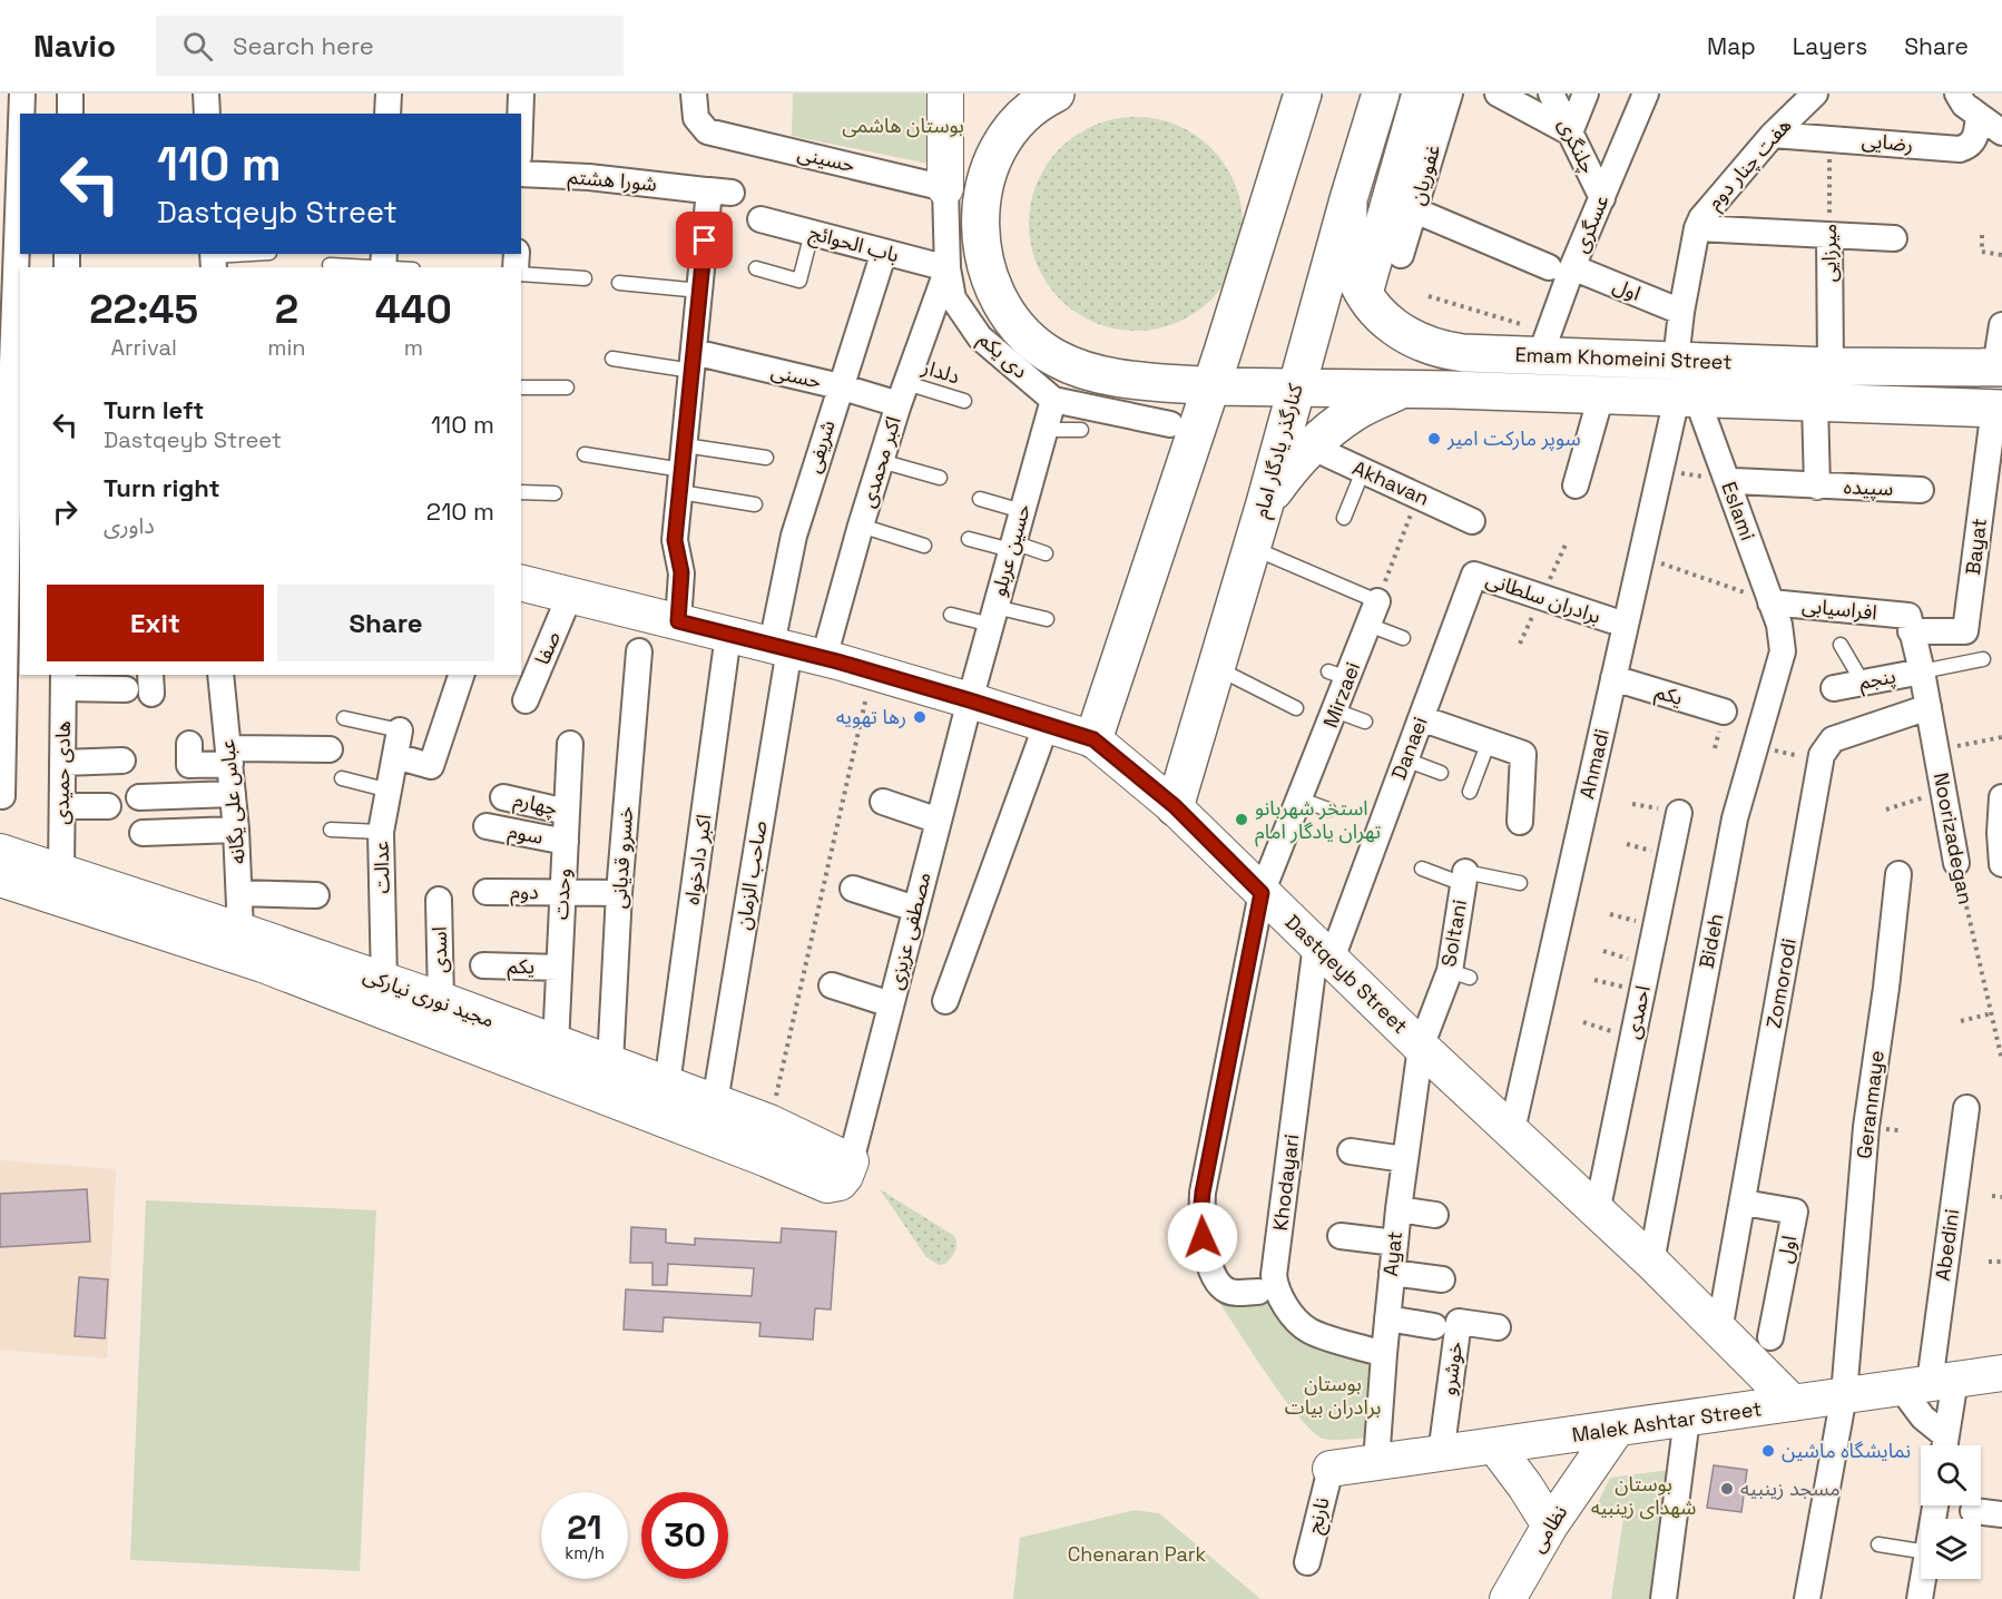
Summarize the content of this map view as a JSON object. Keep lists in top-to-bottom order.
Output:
{
  "streets": {
    "main road": [
      "Emam Khomeini Street",
      "کنارگذر یادگار امام",
      "Dastqeyb Street",
      "مجید نوری نیارکی",
      "Malek Ashtar Street",
      "نظامی"
    ],
    "street": [
      "رضایی",
      "چلنگری",
      "حسینی",
      "هفت چنار دوم",
      "غفوریان",
      "شورا هشتم",
      "عسگری",
      "باب الحوائج",
      "میرزایی",
      "اول",
      "دی یکم",
      "حسنی",
      "شریفی",
      "اکبر محمدی",
      "Akhavan",
      "سپیده",
      "Eslami",
      "Bayat",
      "حسین عربلو",
      "برادران سلطانی",
      "افراسیابی",
      "صفا",
      "پنجم",
      "Mirzaei",
      "یکم",
      "Danaei",
      "Ahmadi",
      "هادی حمیدی",
      "عباس علی یگانه",
      "چهارم",
      "سوم",
      "Noorizadegan",
      "خسرو قدیانی",
      "اکبر دادخواه",
      "عدالت",
      "صاحب الزمان",
      "دوم",
      "وحدت",
      "مصطفی عزیزی",
      "Soltani",
      "Bideh",
      "اسدی",
      "Zomorodi",
      "احمدی",
      "Geranmaye",
      "Khodayari",
      "Abedini",
      "Ayat",
      "خوشرو",
      "نارنج"
    ],
    "lane": ["دلدار"]
  },
  "crossings": [
    ["رضایی", "هفت چنار دوم"],
    ["رضایی", "میرزایی"],
    ["چلنگری", "عسگری"],
    ["حسینی", "دی یکم"],
    ["هفت چنار دوم", "اول"],
    ["هفت چنار دوم", "Emam Khomeini Street"],
    ["غفوریان", "اول"],
    ["عسگری", "اول"],
    ["عسگری", "Emam Khomeini Street"],
    ["باب الحوائج", "دی یکم"],
    ["باب الحوائج", "شریفی"],
    ["باب الحوائج", "اکبر محمدی"],
    ["میرزایی", "Emam Khomeini Street"],
    ["اول", "Zomorodi"],
    ["دی یکم", "اکبر محمدی"],
    ["دی یکم", "حسین عربلو"],
    ["Emam Khomeini Street", "کنارگذر یادگار امام"],
    ["Emam Khomeini Street", "سپیده"],
    ["Emam Khomeini Street", "Eslami"],
    ["Emam Khomeini Street", "Bayat"],
    ["Emam Khomeini Street", "Ahmadi"],
    ["دلدار", "حسنی"],
    ["دلدار", "اکبر محمدی"],
    ["حسنی", "شریفی"],
    ["حسنی", "اکبر محمدی"],
    ["شریفی", "صاحب الزمان"],
    ["شریفی", "Dastqeyb Street"],
    ["کنارگذر یادگار امام", "Dastqeyb Street"],
    ["اکبر محمدی", "Dastqeyb Street"],
    ["سپیده", "Eslami"],
    ["Eslami", "افراسیابی"],
    ["Eslami", "Ahmadi"],
    ["Eslami", "Bideh"],
    ["Bayat", "افراسیابی"],
    ["Bayat", "Noorizadegan"],
    ["حسین عربلو", "مصطفی عزیزی"],
    ["حسین عربلو", "Dastqeyb Street"],
    ["برادران سلطانی", "Danaei"],
    ["افراسیابی", "Noorizadegan"],
    ["افراسیابی", "Bideh"],
    ["صفا", "Dastqeyb Street"],
    ["پنجم", "Noorizadegan"],
    ["Mirzaei", "Dastqeyb Street"],
    ["یکم", "Ahmadi"],
    ["یکم", "وحدت"],
    ["Danaei", "Dastqeyb Street"],
    ["Danaei", "Khodayari"],
    ["Ahmadi", "Dastqeyb Street"],
    ["هادی حمیدی", "مجید نوری نیارکی"],
    ["عباس علی یگانه", "مجید نوری نیارکی"],
    ["چهارم", "وحدت"],
    ["سوم", "وحدت"],
    ["Noorizadegan", "Zomorodi"],
    ["خسرو قدیانی", "دوم"],
    ["خسرو قدیانی", "مجید نوری نیارکی"],
    ["اکبر دادخواه", "Dastqeyb Street"],
    ["اکبر دادخواه", "مجید نوری نیارکی"],
    ["عدالت", "مجید نوری نیارکی"],
    ["صاحب الزمان", "Dastqeyb Street"],
    ["صاحب الزمان", "مجید نوری نیارکی"],
    ["دوم", "وحدت"],
    ["وحدت", "مجید نوری نیارکی"],
    ["مصطفی عزیزی", "Dastqeyb Street"],
    ["مصطفی عزیزی", "مجید نوری نیارکی"],
    ["Soltani", "Dastqeyb Street"],
    ["Soltani", "Ayat"],
    ["Bideh", "Dastqeyb Street"],
    ["اسدی", "مجید نوری نیارکی"],
    ["Dastqeyb Street", "Zomorodi"],
    ["Dastqeyb Street", "احمدی"],
    ["Dastqeyb Street", "Khodayari"],
    ["Dastqeyb Street", "Ayat"],
    ["Dastqeyb Street", "Malek Ashtar Street"],
    ["Geranmaye", "Malek Ashtar Street"],
    ["Khodayari", "Ayat"],
    ["Abedini", "Malek Ashtar Street"],
    ["Ayat", "Malek Ashtar Street"],
    ["خوشرو", "Malek Ashtar Street"],
    ["Malek Ashtar Street", "نارنج"],
    ["Malek Ashtar Street", "نظامی"]
  ],
  "parks": [
    "بوستان هاشمی",
    "بوستان برادران بیات",
    "بوستان شهدای زینبیه",
    "Chenaran Park"
  ],
  "places": [
    "سوپر مارکت امیر",
    "رها تهویه",
    "استخر شهربانو تهران یادگار امام",
    "نمایشگاه ماشین",
    "مسجد زینبیه"
  ],
  "page": {
    "header": "Navio",
    "search": "Search here",
    "nav": ["Map", "Layers", "Share"],
    "turn": ["110 m", "Dastqeyb Street"],
    "eta": [
      "22:45",
      "Arrival",
      "2",
      "min",
      "440",
      "m"
    ],
    "list": [
      {
        "name": "Turn left",
        "note": "Dastqeyb Street",
        "value": "110 m"
      },
      {
        "name": "Turn right",
        "note": "داوری",
        "value": "210 m"
      }
    ],
    "buttons": ["Exit", "Share"],
    "speed": "21 km/h",
    "limit": "30"
  }
}
